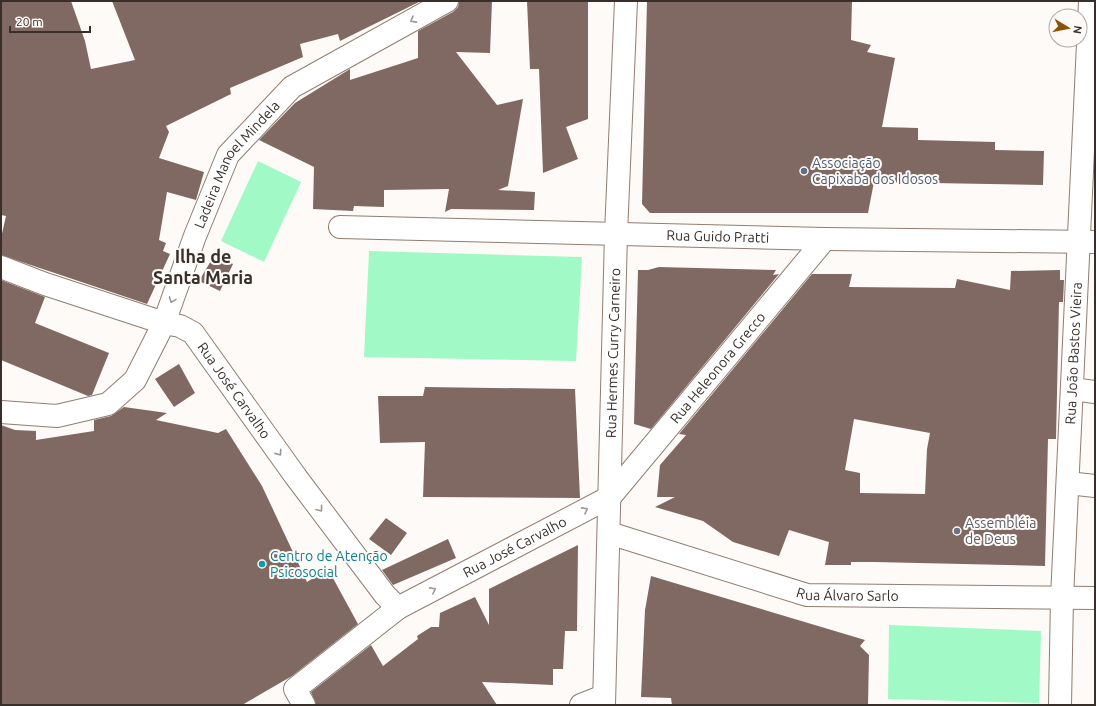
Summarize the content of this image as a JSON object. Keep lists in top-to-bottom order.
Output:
{
  "streets": {
    "street": [
      "Ladeira Manoel Mindela",
      "Rua Guido Pratti",
      "Rua Hermes Curry Carneiro",
      "Rua João Bastos Vieira",
      "Rua Heleonora Grecco",
      "Rua José Carvalho",
      "Rua Álvaro Sarlo"
    ]
  },
  "crossings": [
    ["Ladeira Manoel Mindela", "Rua José Carvalho"],
    ["Rua Guido Pratti", "Rua Hermes Curry Carneiro"],
    ["Rua Guido Pratti", "Rua João Bastos Vieira"],
    ["Rua Guido Pratti", "Rua Heleonora Grecco"],
    ["Rua Hermes Curry Carneiro", "Rua Heleonora Grecco"],
    ["Rua Hermes Curry Carneiro", "Rua José Carvalho"],
    ["Rua Hermes Curry Carneiro", "Rua Álvaro Sarlo"],
    ["Rua João Bastos Vieira", "Rua Álvaro Sarlo"],
    ["Rua Heleonora Grecco", "Rua José Carvalho"]
  ],
  "one_way": ["Ladeira Manoel Mindela"],
  "districts": ["Ilha de Santa Maria"],
  "places": ["Associação Capixaba dos Idosos", "Assembléia de Deus", "Centro de Atenção Psicosocial"],
  "scale_bar": "20 m",
  "north": "right"
}
